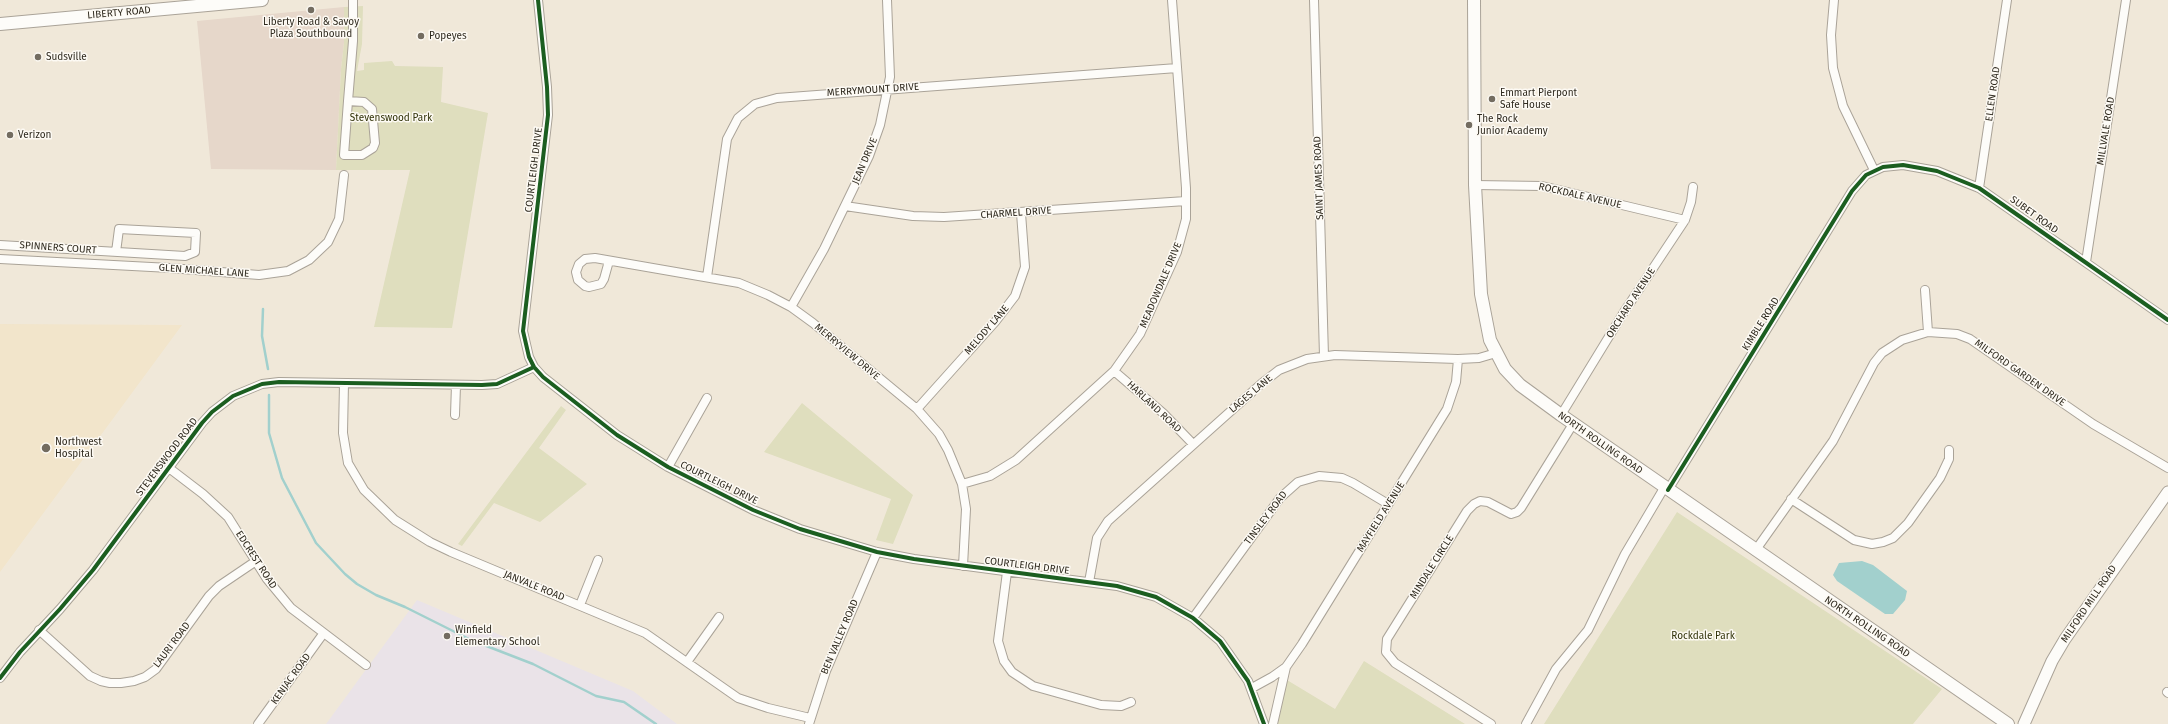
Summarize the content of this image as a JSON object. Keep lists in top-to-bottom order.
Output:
{
  "streets": {
    "main road": ["LIBERTY ROAD", "NORTH ROLLING ROAD", "MILFORD MILL ROAD"],
    "street": [
      "MERRYMOUNT DRIVE",
      "ELLEN ROAD",
      "MILLVALE ROAD",
      "JEAN DRIVE",
      "COURTLEIGH DRIVE",
      "SAINT JAMES ROAD",
      "ROCKDALE AVENUE",
      "CHARMEL DRIVE",
      "SUBET ROAD",
      "SPINNERS COURT",
      "GLEN MICHAEL LANE",
      "MEADOWDALE DRIVE",
      "ORCHARD AVENUE",
      "KIMBLE ROAD",
      "MELODY LANE",
      "MERRYVIEW DRIVE",
      "MILFORD GARDEN DRIVE",
      "LAGES LANE",
      "HARLAND ROAD",
      "STEVENSWOOD ROAD",
      "MAYFIELD AVENUE",
      "TINSLEY ROAD",
      "EDCREST ROAD",
      "MINDALE CIRCLE",
      "JANVALE ROAD",
      "BEN VALLEY ROAD",
      "LAURI ROAD",
      "KENJAC ROAD"
    ]
  },
  "crossings": [
    ["MERRYMOUNT DRIVE", "JEAN DRIVE"],
    ["MERRYMOUNT DRIVE", "MEADOWDALE DRIVE"],
    ["MERRYMOUNT DRIVE", "MERRYVIEW DRIVE"],
    ["ELLEN ROAD", "SUBET ROAD"],
    ["MILLVALE ROAD", "SUBET ROAD"],
    ["JEAN DRIVE", "CHARMEL DRIVE"],
    ["JEAN DRIVE", "MERRYVIEW DRIVE"],
    ["COURTLEIGH DRIVE", "MERRYVIEW DRIVE"],
    ["COURTLEIGH DRIVE", "LAGES LANE"],
    ["COURTLEIGH DRIVE", "STEVENSWOOD ROAD"],
    ["COURTLEIGH DRIVE", "MAYFIELD AVENUE"],
    ["COURTLEIGH DRIVE", "TINSLEY ROAD"],
    ["COURTLEIGH DRIVE", "BEN VALLEY ROAD"],
    ["SAINT JAMES ROAD", "LAGES LANE"],
    ["ROCKDALE AVENUE", "ORCHARD AVENUE"],
    ["ROCKDALE AVENUE", "NORTH ROLLING ROAD"],
    ["CHARMEL DRIVE", "MEADOWDALE DRIVE"],
    ["CHARMEL DRIVE", "MELODY LANE"],
    ["SUBET ROAD", "KIMBLE ROAD"],
    ["MEADOWDALE DRIVE", "MERRYVIEW DRIVE"],
    ["MEADOWDALE DRIVE", "HARLAND ROAD"],
    ["ORCHARD AVENUE", "NORTH ROLLING ROAD"],
    ["KIMBLE ROAD", "NORTH ROLLING ROAD"],
    ["MELODY LANE", "MERRYVIEW DRIVE"],
    ["MILFORD GARDEN DRIVE", "NORTH ROLLING ROAD"],
    ["LAGES LANE", "HARLAND ROAD"],
    ["LAGES LANE", "NORTH ROLLING ROAD"],
    ["LAGES LANE", "MAYFIELD AVENUE"],
    ["NORTH ROLLING ROAD", "MINDALE CIRCLE"],
    ["STEVENSWOOD ROAD", "EDCREST ROAD"],
    ["STEVENSWOOD ROAD", "JANVALE ROAD"],
    ["STEVENSWOOD ROAD", "LAURI ROAD"],
    ["MAYFIELD AVENUE", "TINSLEY ROAD"],
    ["EDCREST ROAD", "LAURI ROAD"],
    ["EDCREST ROAD", "KENJAC ROAD"],
    ["JANVALE ROAD", "BEN VALLEY ROAD"]
  ],
  "parks": ["Stevenswood Park", "Rockdale Park"],
  "places": [
    "Liberty Road & Savoy Plaza Southbound",
    "Popeyes",
    "Sudsville",
    "Emmart Pierpont Safe House",
    "The Rock Junior Academy",
    "Verizon",
    "Northwest Hospital",
    "Winfield Elementary School"
  ]
}
